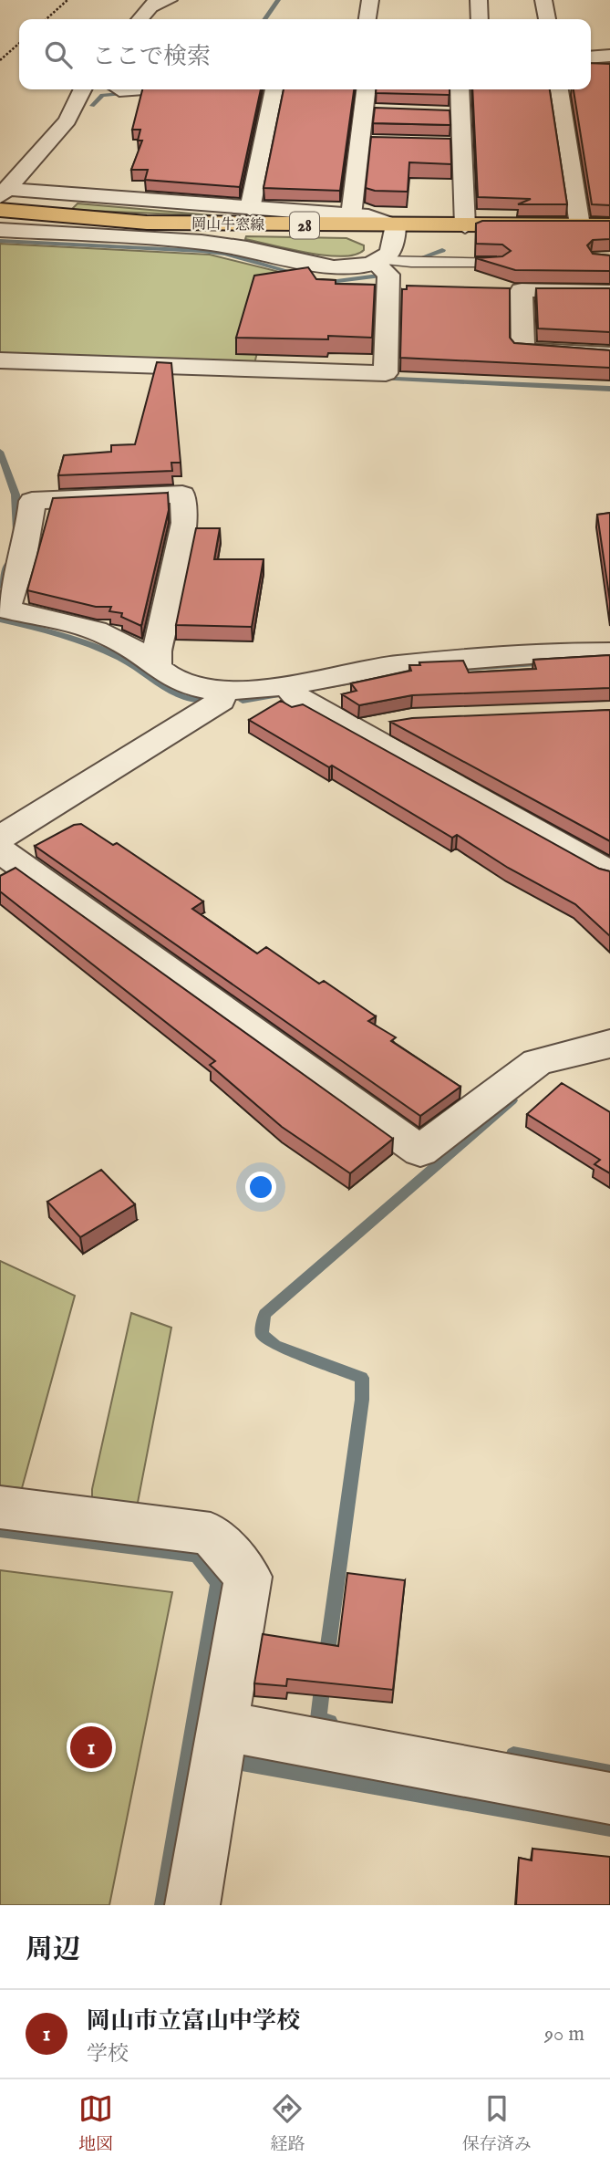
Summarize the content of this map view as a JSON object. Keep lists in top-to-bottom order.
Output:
{
  "streets": {
    "main road": ["岡山牛窓線", "28"]
  },
  "page": {
    "search": "ここで検索",
    "pins": "1",
    "heading": "周辺",
    "list": [
      {
        "mark": "1",
        "name": "岡山市立富山中学校",
        "note": "学校",
        "value": "90 m"
      }
    ],
    "nav": ["地図", "経路", "保存済み"]
  }
}
